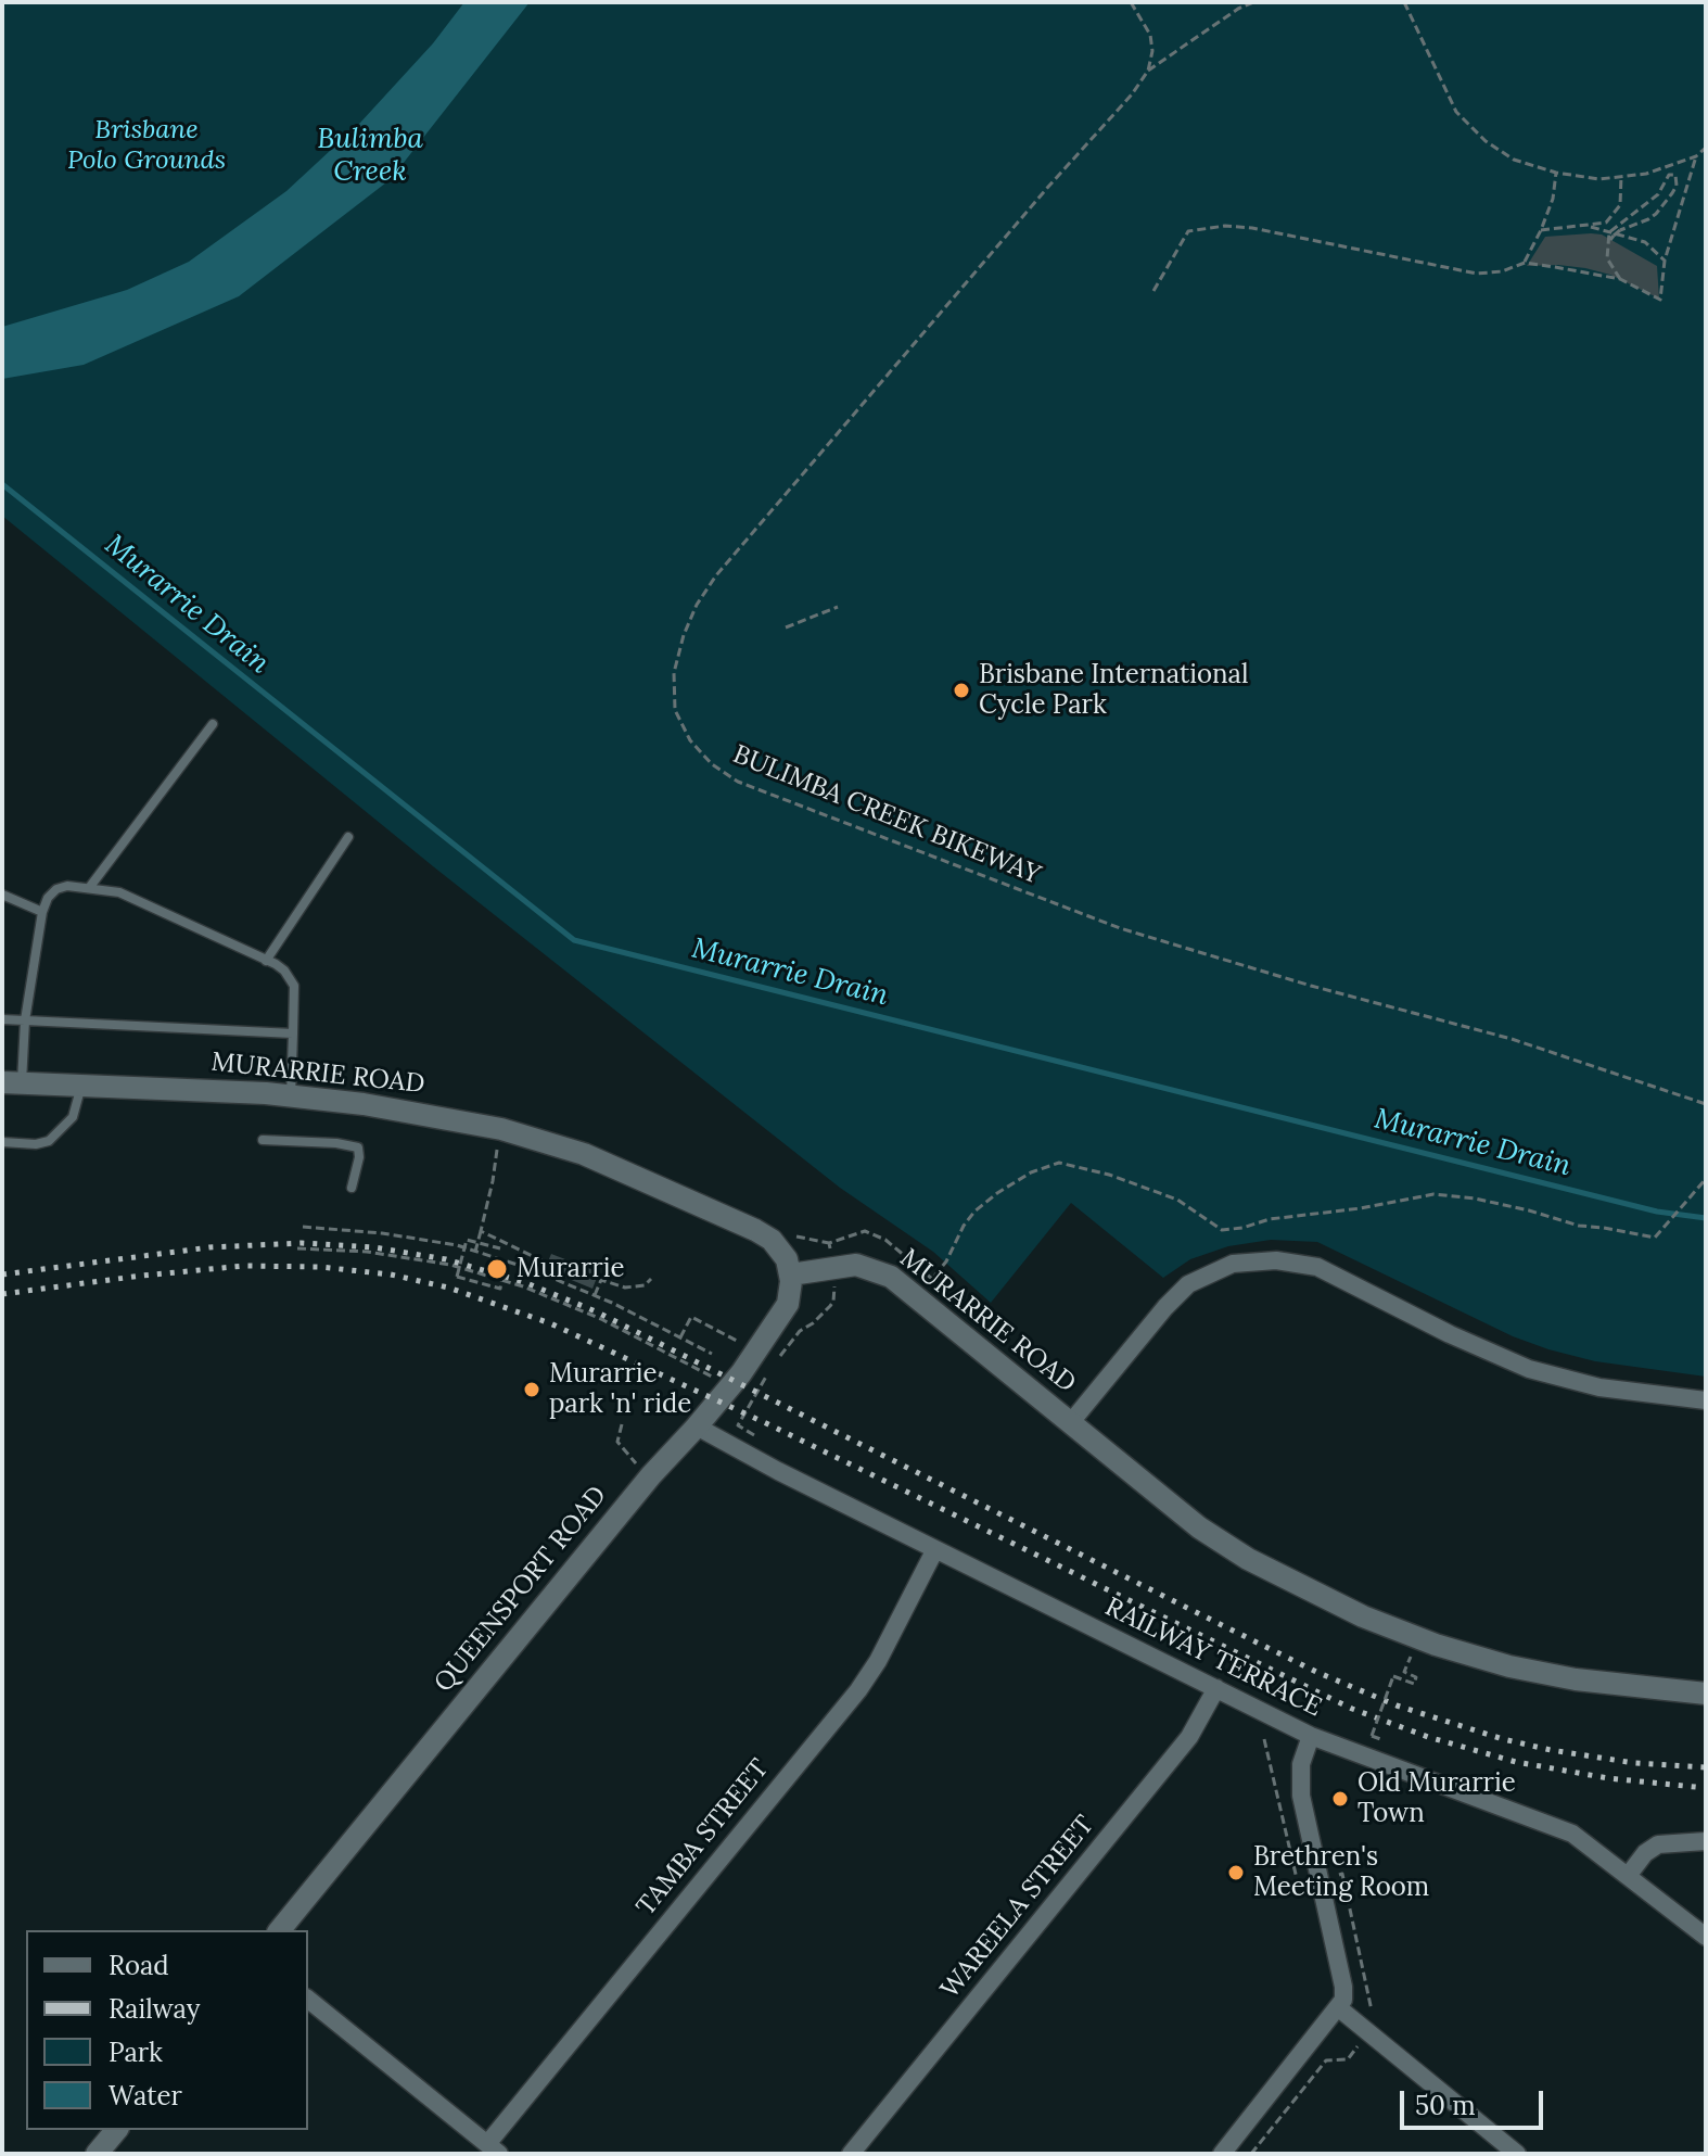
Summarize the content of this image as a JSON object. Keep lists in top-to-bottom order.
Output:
{
  "streets": {
    "street": [
      "MURARRIE ROAD",
      "QUEENSPORT ROAD",
      "RAILWAY TERRACE",
      "TAMBA STREET",
      "WAREELA STREET"
    ],
    "path": ["BULIMBA CREEK BIKEWAY"]
  },
  "crossings": [
    ["MURARRIE ROAD", "QUEENSPORT ROAD"],
    ["QUEENSPORT ROAD", "RAILWAY TERRACE"],
    ["RAILWAY TERRACE", "TAMBA STREET"],
    ["RAILWAY TERRACE", "WAREELA STREET"]
  ],
  "water": ["Bulimba Creek", "Murarrie Drain"],
  "parks": ["Brisbane Polo Grounds"],
  "places": [
    "Brisbane International Cycle Park",
    "Murarrie",
    "Murarrie park 'n' ride",
    "Old Murarrie Town",
    "Brethren's Meeting Room"
  ],
  "legend": [
    "Road",
    "Railway",
    "Park",
    "Water"
  ],
  "scale_bar": "50 m"
}
